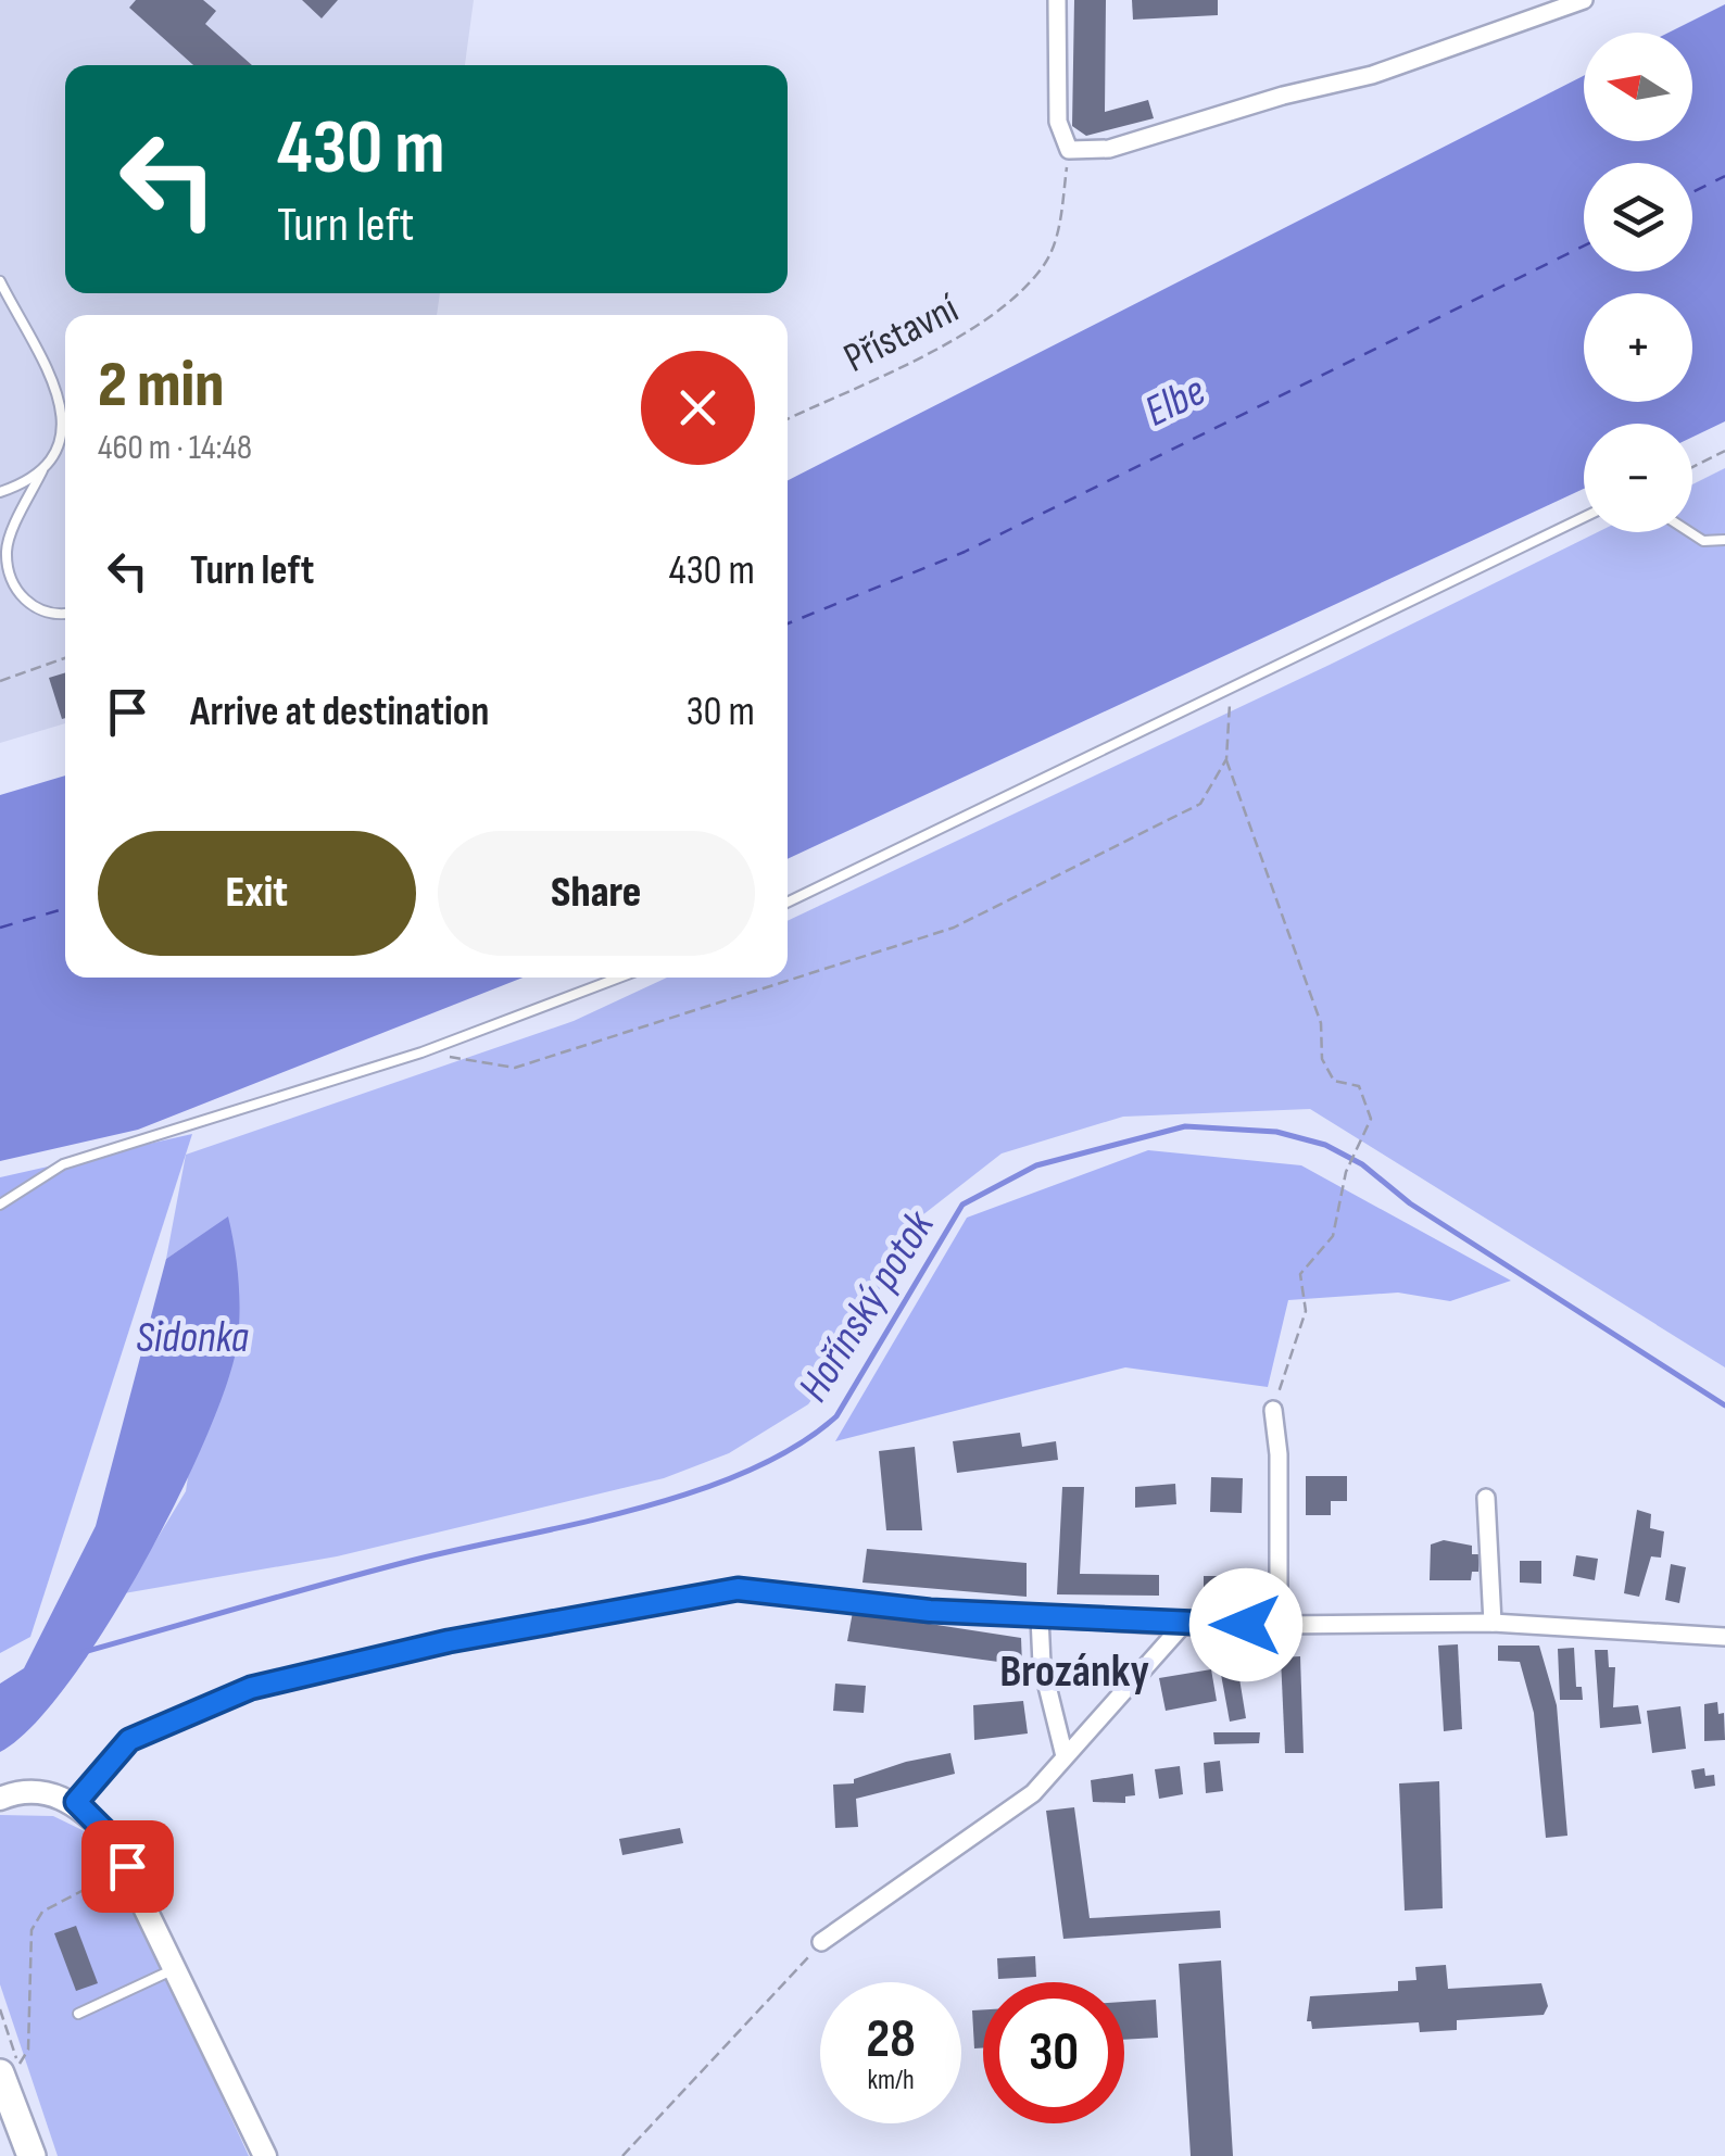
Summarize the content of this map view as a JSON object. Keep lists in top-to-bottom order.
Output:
{
  "streets": {
    "path": ["Přístavní"]
  },
  "districts": ["Brozánky"],
  "water": ["Elbe", "Hořínský potok", "Sidonka"],
  "north": "left",
  "page": {
    "map_buttons": ["+", "−"],
    "turn": ["430 m", "Turn left"],
    "heading": ["2 min", "460 m · 14:48"],
    "list": [
      {
        "name": "Turn left",
        "value": "430 m"
      },
      {
        "name": "Arrive at destination",
        "value": "30 m"
      }
    ],
    "buttons": ["Exit", "Share"],
    "speed": "28 km/h",
    "limit": "30"
  }
}
